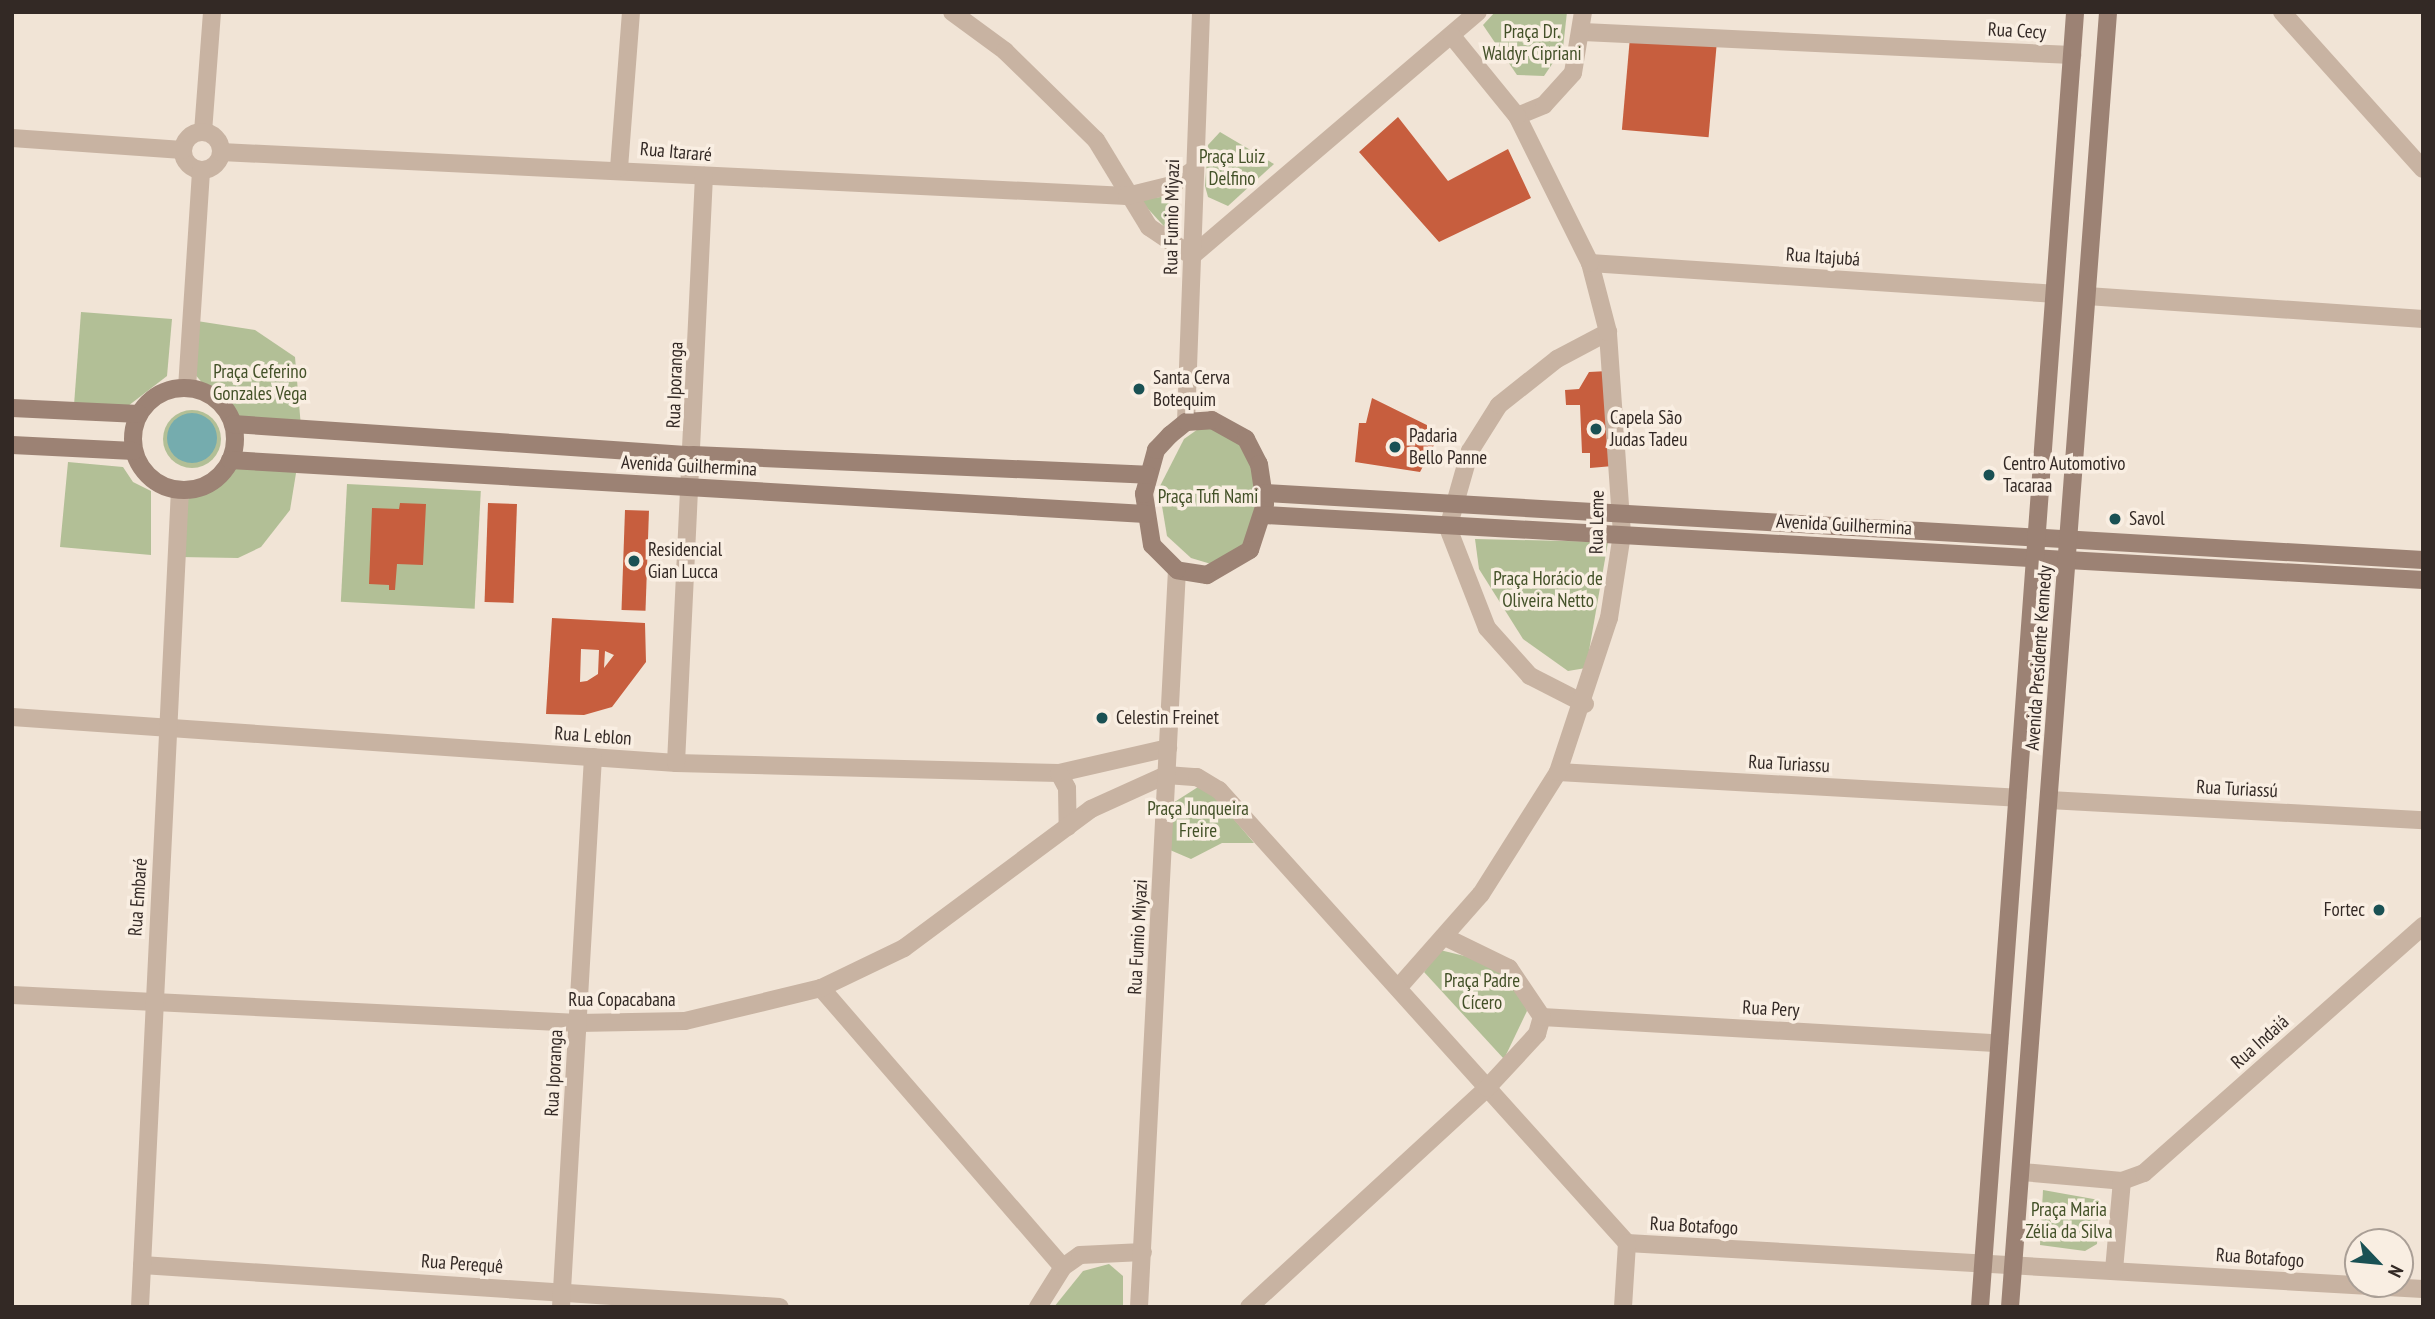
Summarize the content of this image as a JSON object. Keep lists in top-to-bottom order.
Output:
{
  "streets": {
    "street": [
      "Rua Cecy",
      "Rua Itararé",
      "Rua Fumio Miyazi",
      "Rua Itajubá",
      "Rua Iporanga",
      "Avenida Guilhermina",
      "Rua Leme",
      "Avenida Presidente Kennedy",
      "Rua L eblon",
      "Rua Turiassu",
      "Rua Turiassú",
      "Rua Embaré",
      "Rua Copacabana",
      "Rua Pery",
      "Rua Indaiá",
      "Rua Botafogo",
      "Rua Perequê"
    ]
  },
  "crossings": [
    ["Rua Cecy", "Avenida Presidente Kennedy"],
    ["Rua Itararé", "Rua Fumio Miyazi"],
    ["Rua Itararé", "Rua Iporanga"],
    ["Rua Fumio Miyazi", "Avenida Guilhermina"],
    ["Rua Fumio Miyazi", "Rua L eblon"],
    ["Rua Fumio Miyazi", "Rua Copacabana"],
    ["Rua Fumio Miyazi", "Rua Botafogo"],
    ["Rua Itajubá", "Rua Leme"],
    ["Rua Itajubá", "Avenida Presidente Kennedy"],
    ["Rua Iporanga", "Avenida Guilhermina"],
    ["Rua Iporanga", "Rua L eblon"],
    ["Rua Iporanga", "Rua Copacabana"],
    ["Rua Iporanga", "Rua Perequê"],
    ["Avenida Guilhermina", "Rua Leme"],
    ["Avenida Guilhermina", "Avenida Presidente Kennedy"],
    ["Avenida Guilhermina", "Rua Embaré"],
    ["Rua Leme", "Rua Turiassu"],
    ["Rua Leme", "Rua Botafogo"],
    ["Avenida Presidente Kennedy", "Rua Turiassu"],
    ["Avenida Presidente Kennedy", "Rua Turiassú"],
    ["Avenida Presidente Kennedy", "Rua Pery"],
    ["Avenida Presidente Kennedy", "Rua Botafogo"],
    ["Rua L eblon", "Rua Embaré"],
    ["Rua Embaré", "Rua Copacabana"],
    ["Rua Embaré", "Rua Perequê"],
    ["Rua Copacabana", "Rua Botafogo"]
  ],
  "parks": [
    "Praça Dr. Waldyr Cipriani",
    "Praça Luiz Delfino",
    "Praça Ceferino Gonzales Vega",
    "Praça Tufi Nami",
    "Praça Horácio de Oliveira Netto",
    "Praça Junqueira Freire",
    "Praça Padre Cícero",
    "Praça Maria Zélia da Silva"
  ],
  "places": [
    "Santa Cerva Botequim",
    "Capela São Judas Tadeu",
    "Padaria Bello Panne",
    "Centro Automotivo Tacaraa",
    "Savol",
    "Residencial Gian Lucca",
    "Celestin Freinet",
    "Fortec"
  ],
  "north": "bottom right"
}
